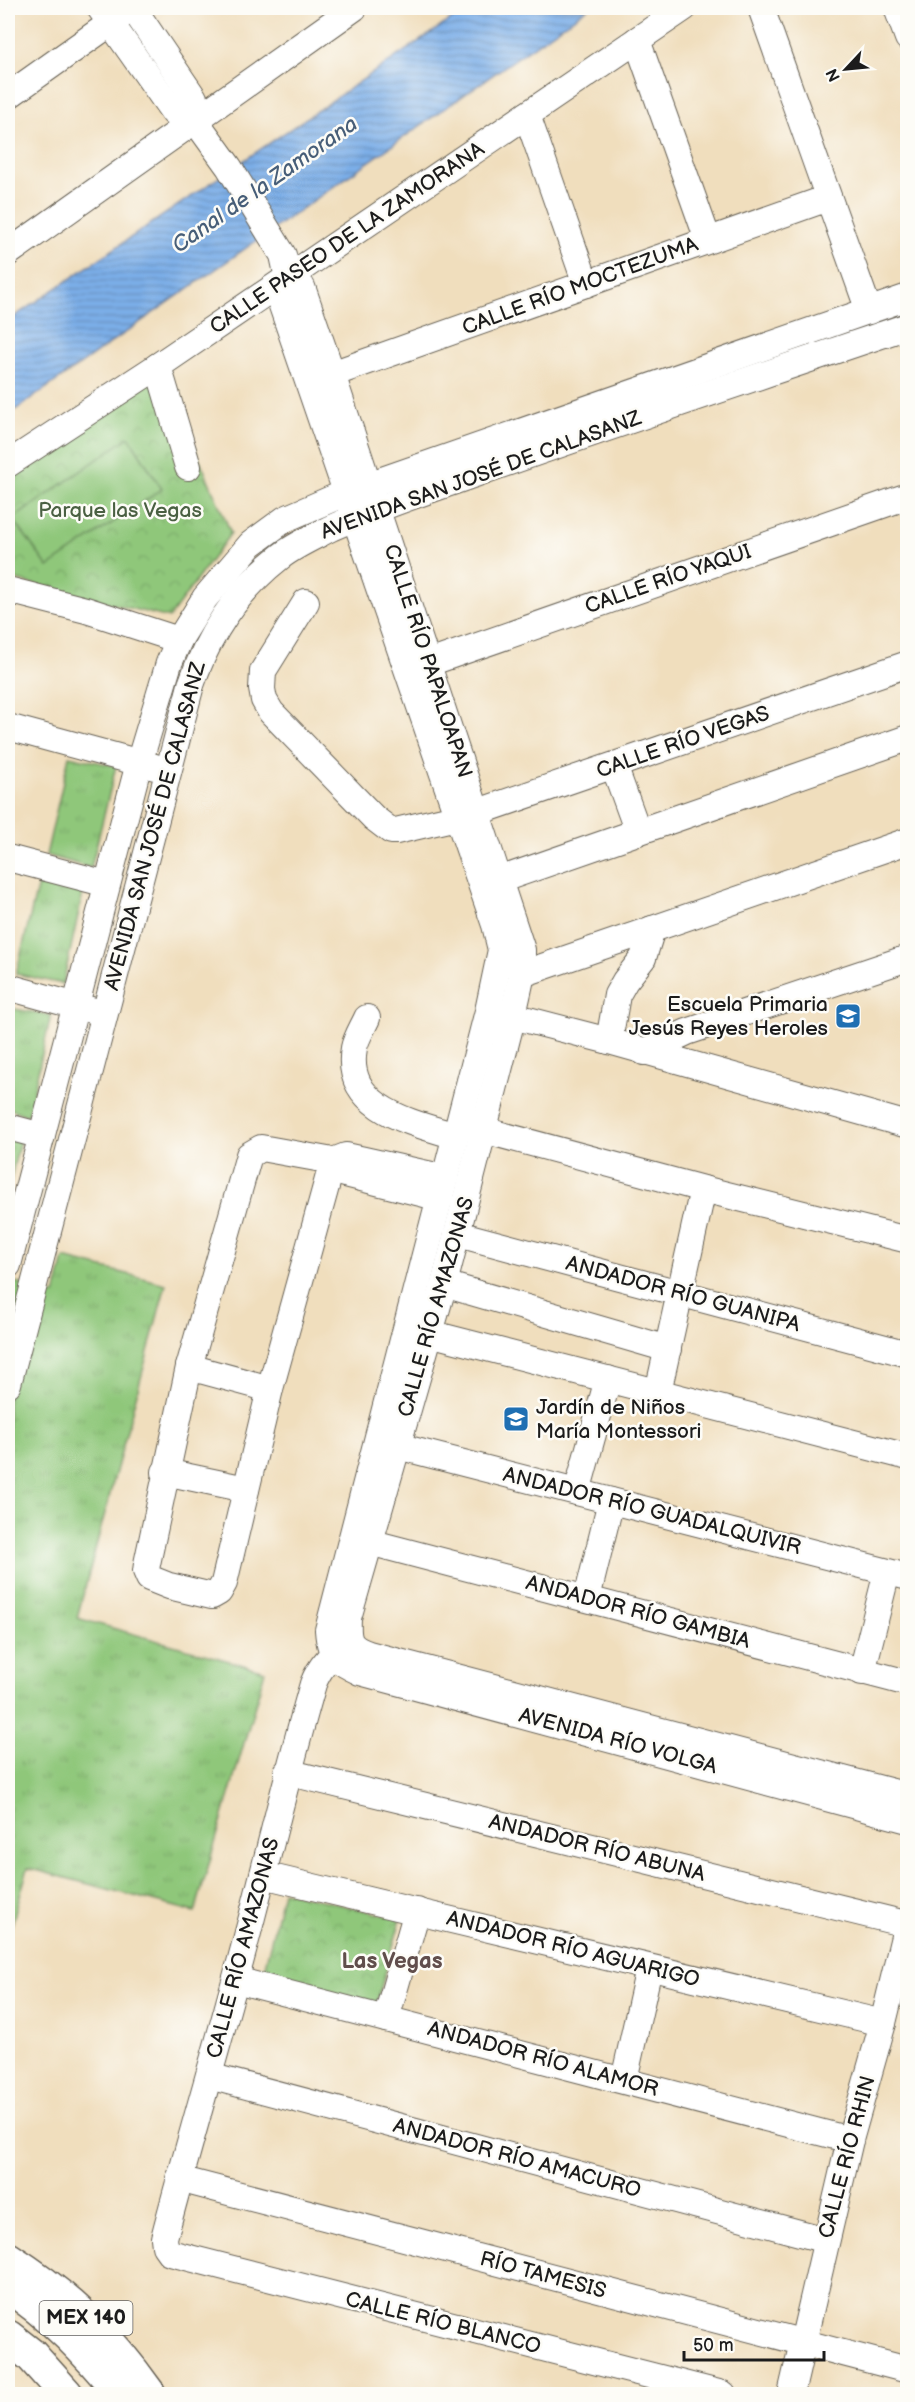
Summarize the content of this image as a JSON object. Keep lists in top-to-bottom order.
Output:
{
  "streets": {
    "main road": ["MEX 140"],
    "street": [
      "CALLE PASEO DE LA ZAMORANA",
      "CALLE RÍO MOCTEZUMA",
      "AVENIDA SAN JOSÉ DE CALASANZ",
      "CALLE RÍO YAQUI",
      "CALLE RÍO PAPALOAPAN",
      "CALLE RÍO VEGAS",
      "ANDADOR RÍO GUANIPA",
      "CALLE RÍO AMAZONAS",
      "ANDADOR RÍO GUADALQUIVIR",
      "ANDADOR RÍO GAMBIA",
      "AVENIDA RÍO VOLGA",
      "ANDADOR RÍO ABUNA",
      "ANDADOR RÍO AGUARIGO",
      "ANDADOR RÍO ALAMOR",
      "CALLE RÍO RHIN",
      "ANDADOR RÍO AMACURO",
      "RÍO TAMESIS",
      "CALLE RÍO BLANCO"
    ]
  },
  "crossings": [
    ["CALLE PASEO DE LA ZAMORANA", "CALLE RÍO PAPALOAPAN"],
    ["CALLE RÍO MOCTEZUMA", "CALLE RÍO PAPALOAPAN"],
    ["AVENIDA SAN JOSÉ DE CALASANZ", "CALLE RÍO PAPALOAPAN"],
    ["CALLE RÍO YAQUI", "CALLE RÍO PAPALOAPAN"],
    ["CALLE RÍO PAPALOAPAN", "CALLE RÍO VEGAS"],
    ["CALLE RÍO PAPALOAPAN", "CALLE RÍO AMAZONAS"],
    ["ANDADOR RÍO GUANIPA", "CALLE RÍO AMAZONAS"],
    ["CALLE RÍO AMAZONAS", "ANDADOR RÍO GUADALQUIVIR"],
    ["CALLE RÍO AMAZONAS", "ANDADOR RÍO GAMBIA"],
    ["CALLE RÍO AMAZONAS", "AVENIDA RÍO VOLGA"],
    ["CALLE RÍO AMAZONAS", "ANDADOR RÍO ABUNA"],
    ["CALLE RÍO AMAZONAS", "ANDADOR RÍO AGUARIGO"],
    ["CALLE RÍO AMAZONAS", "ANDADOR RÍO ALAMOR"],
    ["CALLE RÍO AMAZONAS", "ANDADOR RÍO AMACURO"],
    ["CALLE RÍO AMAZONAS", "RÍO TAMESIS"],
    ["CALLE RÍO AMAZONAS", "CALLE RÍO BLANCO"],
    ["ANDADOR RÍO ABUNA", "CALLE RÍO RHIN"],
    ["ANDADOR RÍO AGUARIGO", "CALLE RÍO RHIN"],
    ["ANDADOR RÍO ALAMOR", "CALLE RÍO RHIN"],
    ["CALLE RÍO RHIN", "ANDADOR RÍO AMACURO"],
    ["CALLE RÍO RHIN", "RÍO TAMESIS"]
  ],
  "districts": ["Las Vegas"],
  "water": ["Canal de la Zamorana"],
  "parks": ["Parque las Vegas"],
  "places": {
    "school or university": ["Escuela Primaria Jesús Reyes Heroles", "Jardín de Niños María Montessori"]
  },
  "scale_bar": "50 m",
  "north": "bottom left"
}
